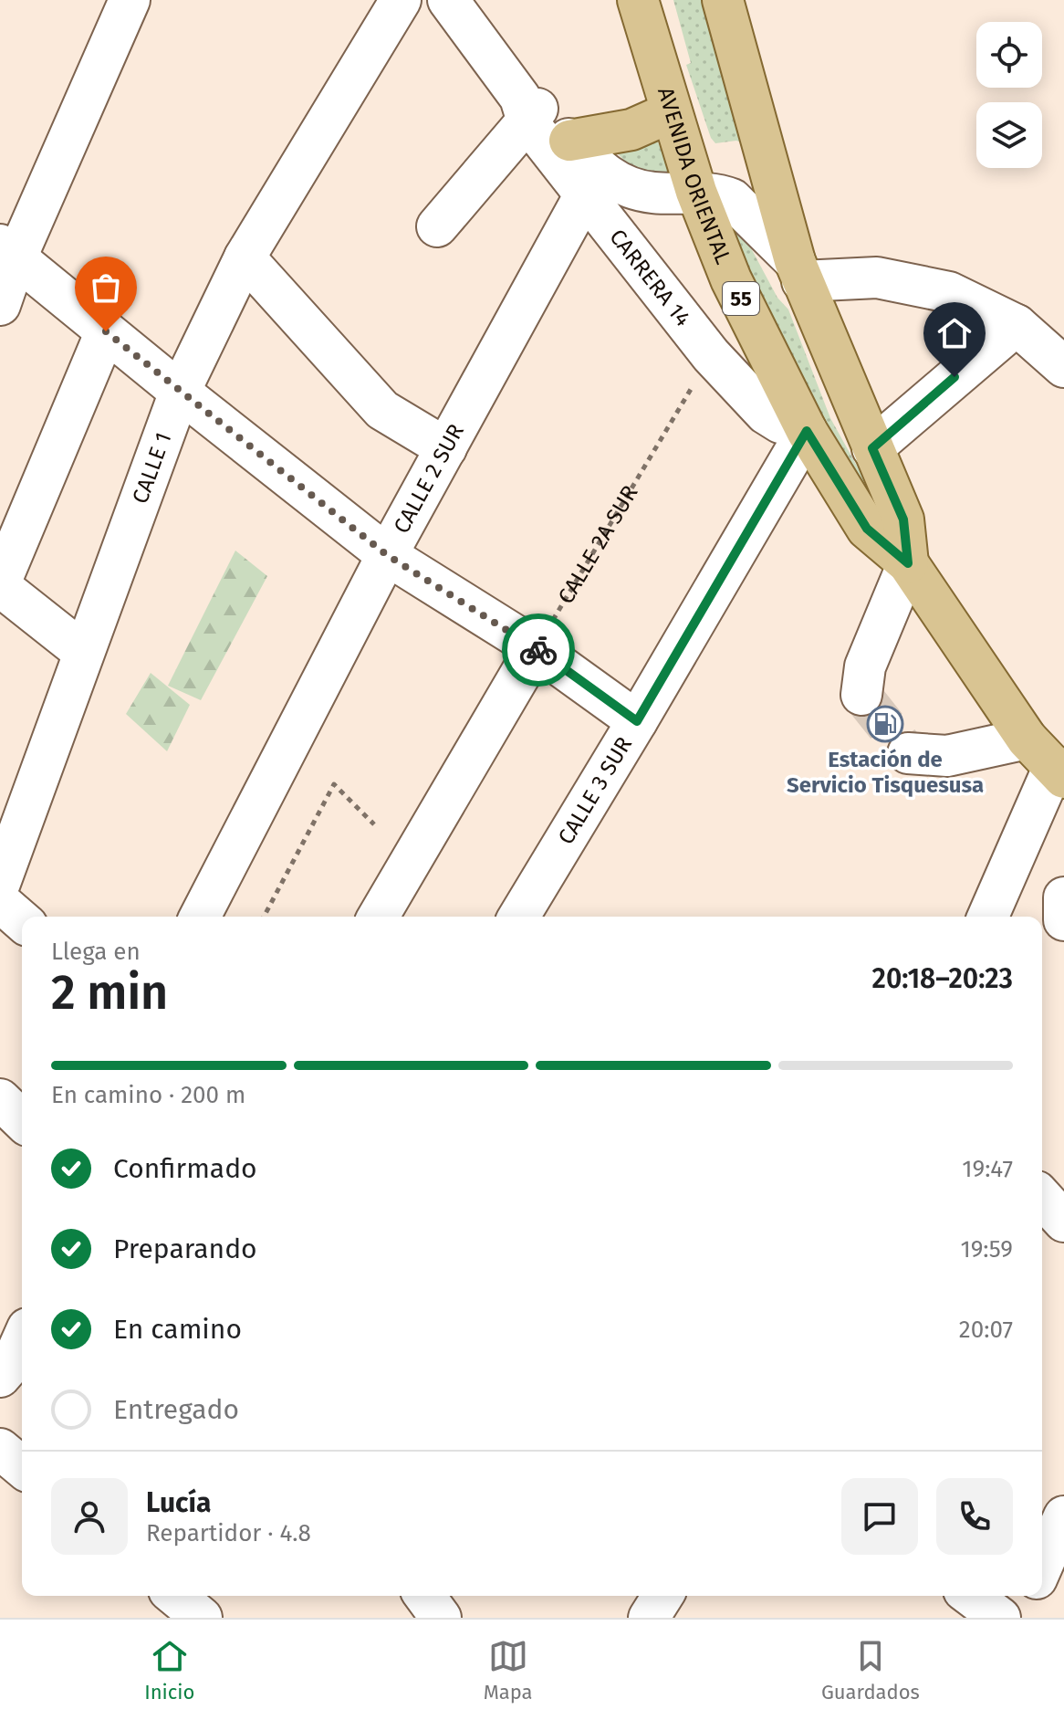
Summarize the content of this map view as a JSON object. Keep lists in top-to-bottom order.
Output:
{
  "streets": {
    "main road": ["AVENIDA ORIENTAL", "55"],
    "street": [
      "CARRERA 14",
      "CALLE 1",
      "CALLE 2 SUR",
      "CALLE 3 SUR"
    ],
    "path": ["CALLE 2A SUR"]
  },
  "crossings": [
    ["AVENIDA ORIENTAL", "CARRERA 14"],
    ["AVENIDA ORIENTAL", "CALLE 3 SUR"],
    ["CARRERA 14", "CALLE 2 SUR"],
    ["CARRERA 14", "CALLE 2A SUR"],
    ["CARRERA 14", "CALLE 3 SUR"]
  ],
  "places": {
    "fuel station": ["Estación de Servicio Tisquesusa"]
  },
  "page": {
    "heading": ["2 min", "Llega en", "20:18–20:23"],
    "panel": ["Lucía", "Repartidor · 4.8"],
    "bar": "En camino · 200 m",
    "list": [
      ["Confirmado", "19:47"],
      ["Preparando", "19:59"],
      ["En camino", "20:07"],
      "Entregado"
    ],
    "tabs": ["Inicio", "Mapa", "Guardados"]
  }
}
